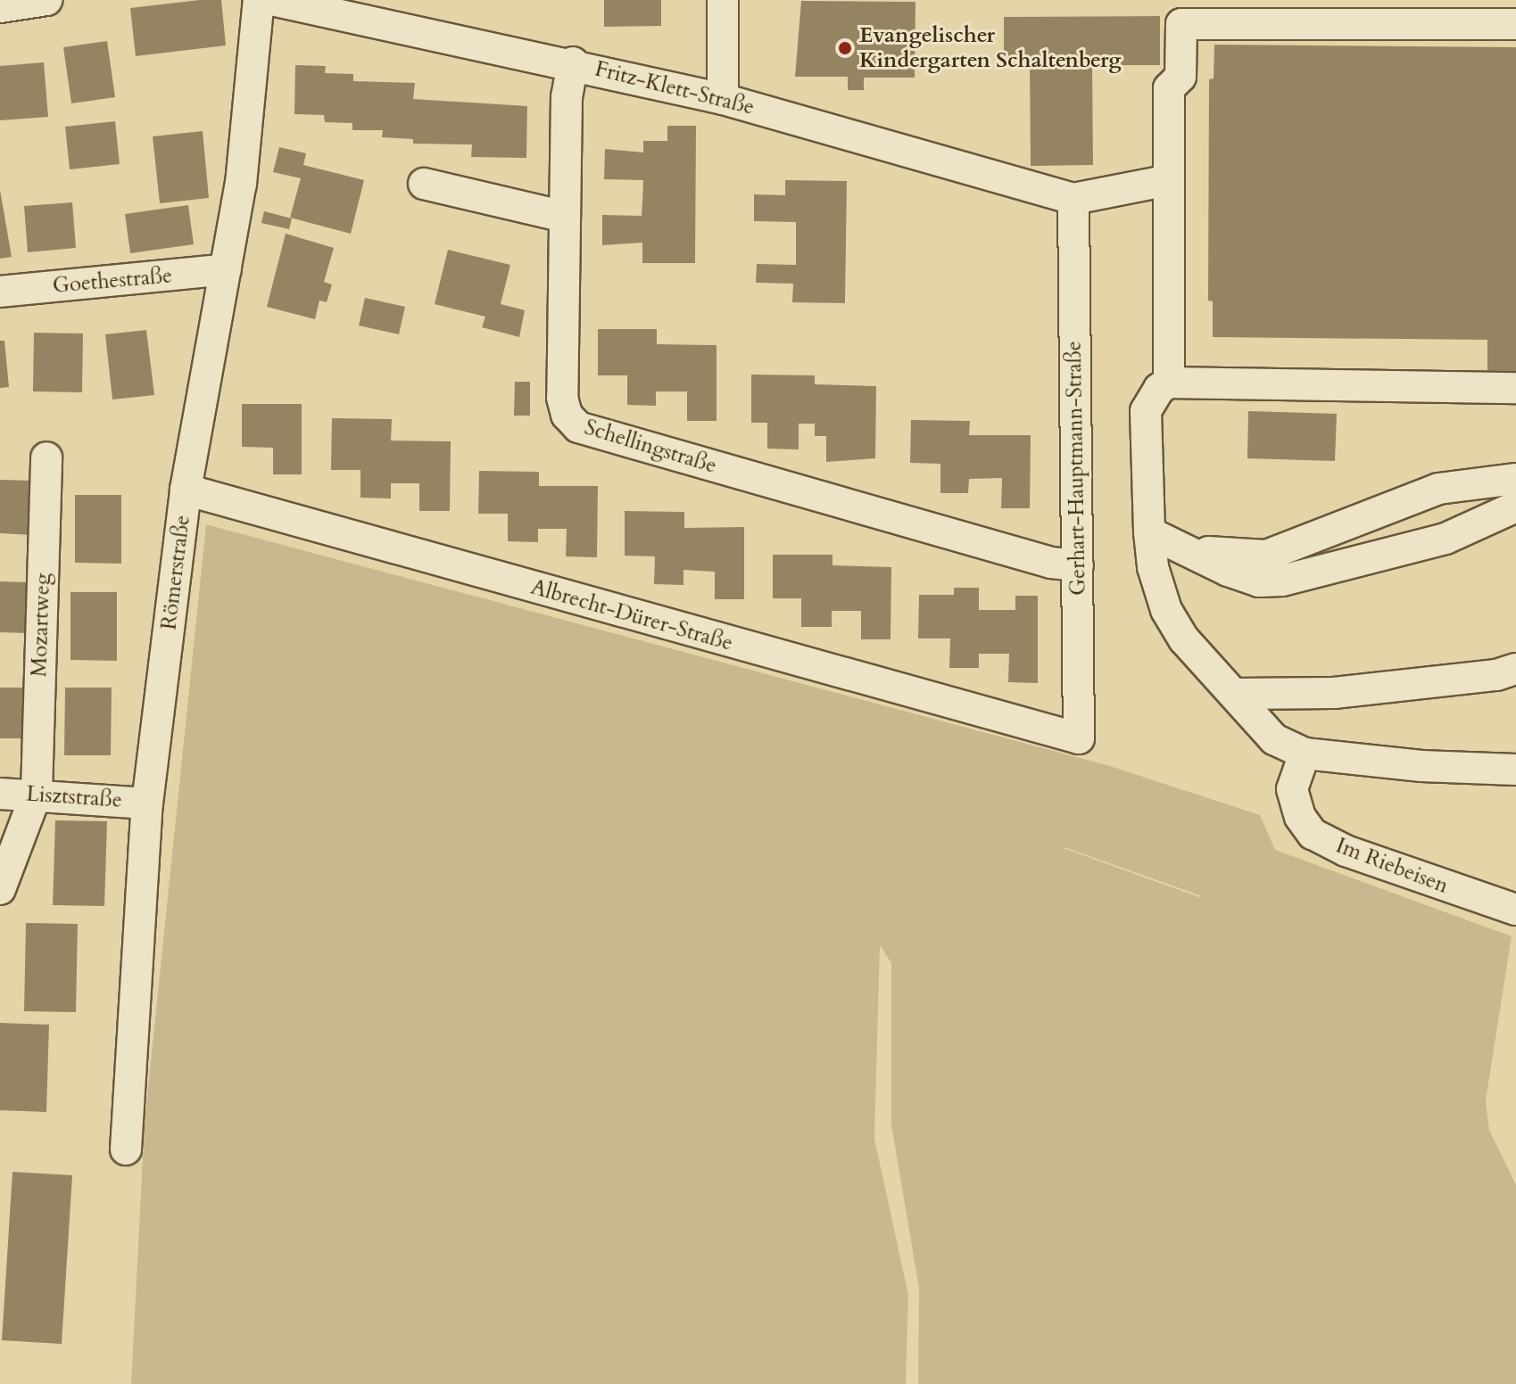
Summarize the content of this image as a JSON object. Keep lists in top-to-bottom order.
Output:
{
  "streets": {
    "street": [
      "Fritz-Klett-Straße",
      "Goethestraße",
      "Schellingstraße",
      "Gerhart-Hauptmann-Straße",
      "Römerstraße",
      "Albrecht-Dürer-Straße",
      "Mozartweg",
      "Lisztstraße",
      "Im Riebeisen"
    ]
  },
  "crossings": [
    ["Fritz-Klett-Straße", "Schellingstraße"],
    ["Fritz-Klett-Straße", "Gerhart-Hauptmann-Straße"],
    ["Goethestraße", "Römerstraße"],
    ["Schellingstraße", "Gerhart-Hauptmann-Straße"],
    ["Gerhart-Hauptmann-Straße", "Albrecht-Dürer-Straße"],
    ["Römerstraße", "Albrecht-Dürer-Straße"],
    ["Römerstraße", "Lisztstraße"],
    ["Mozartweg", "Lisztstraße"]
  ],
  "places": ["Evangelischer Kindergarten Schaltenberg"]
}
